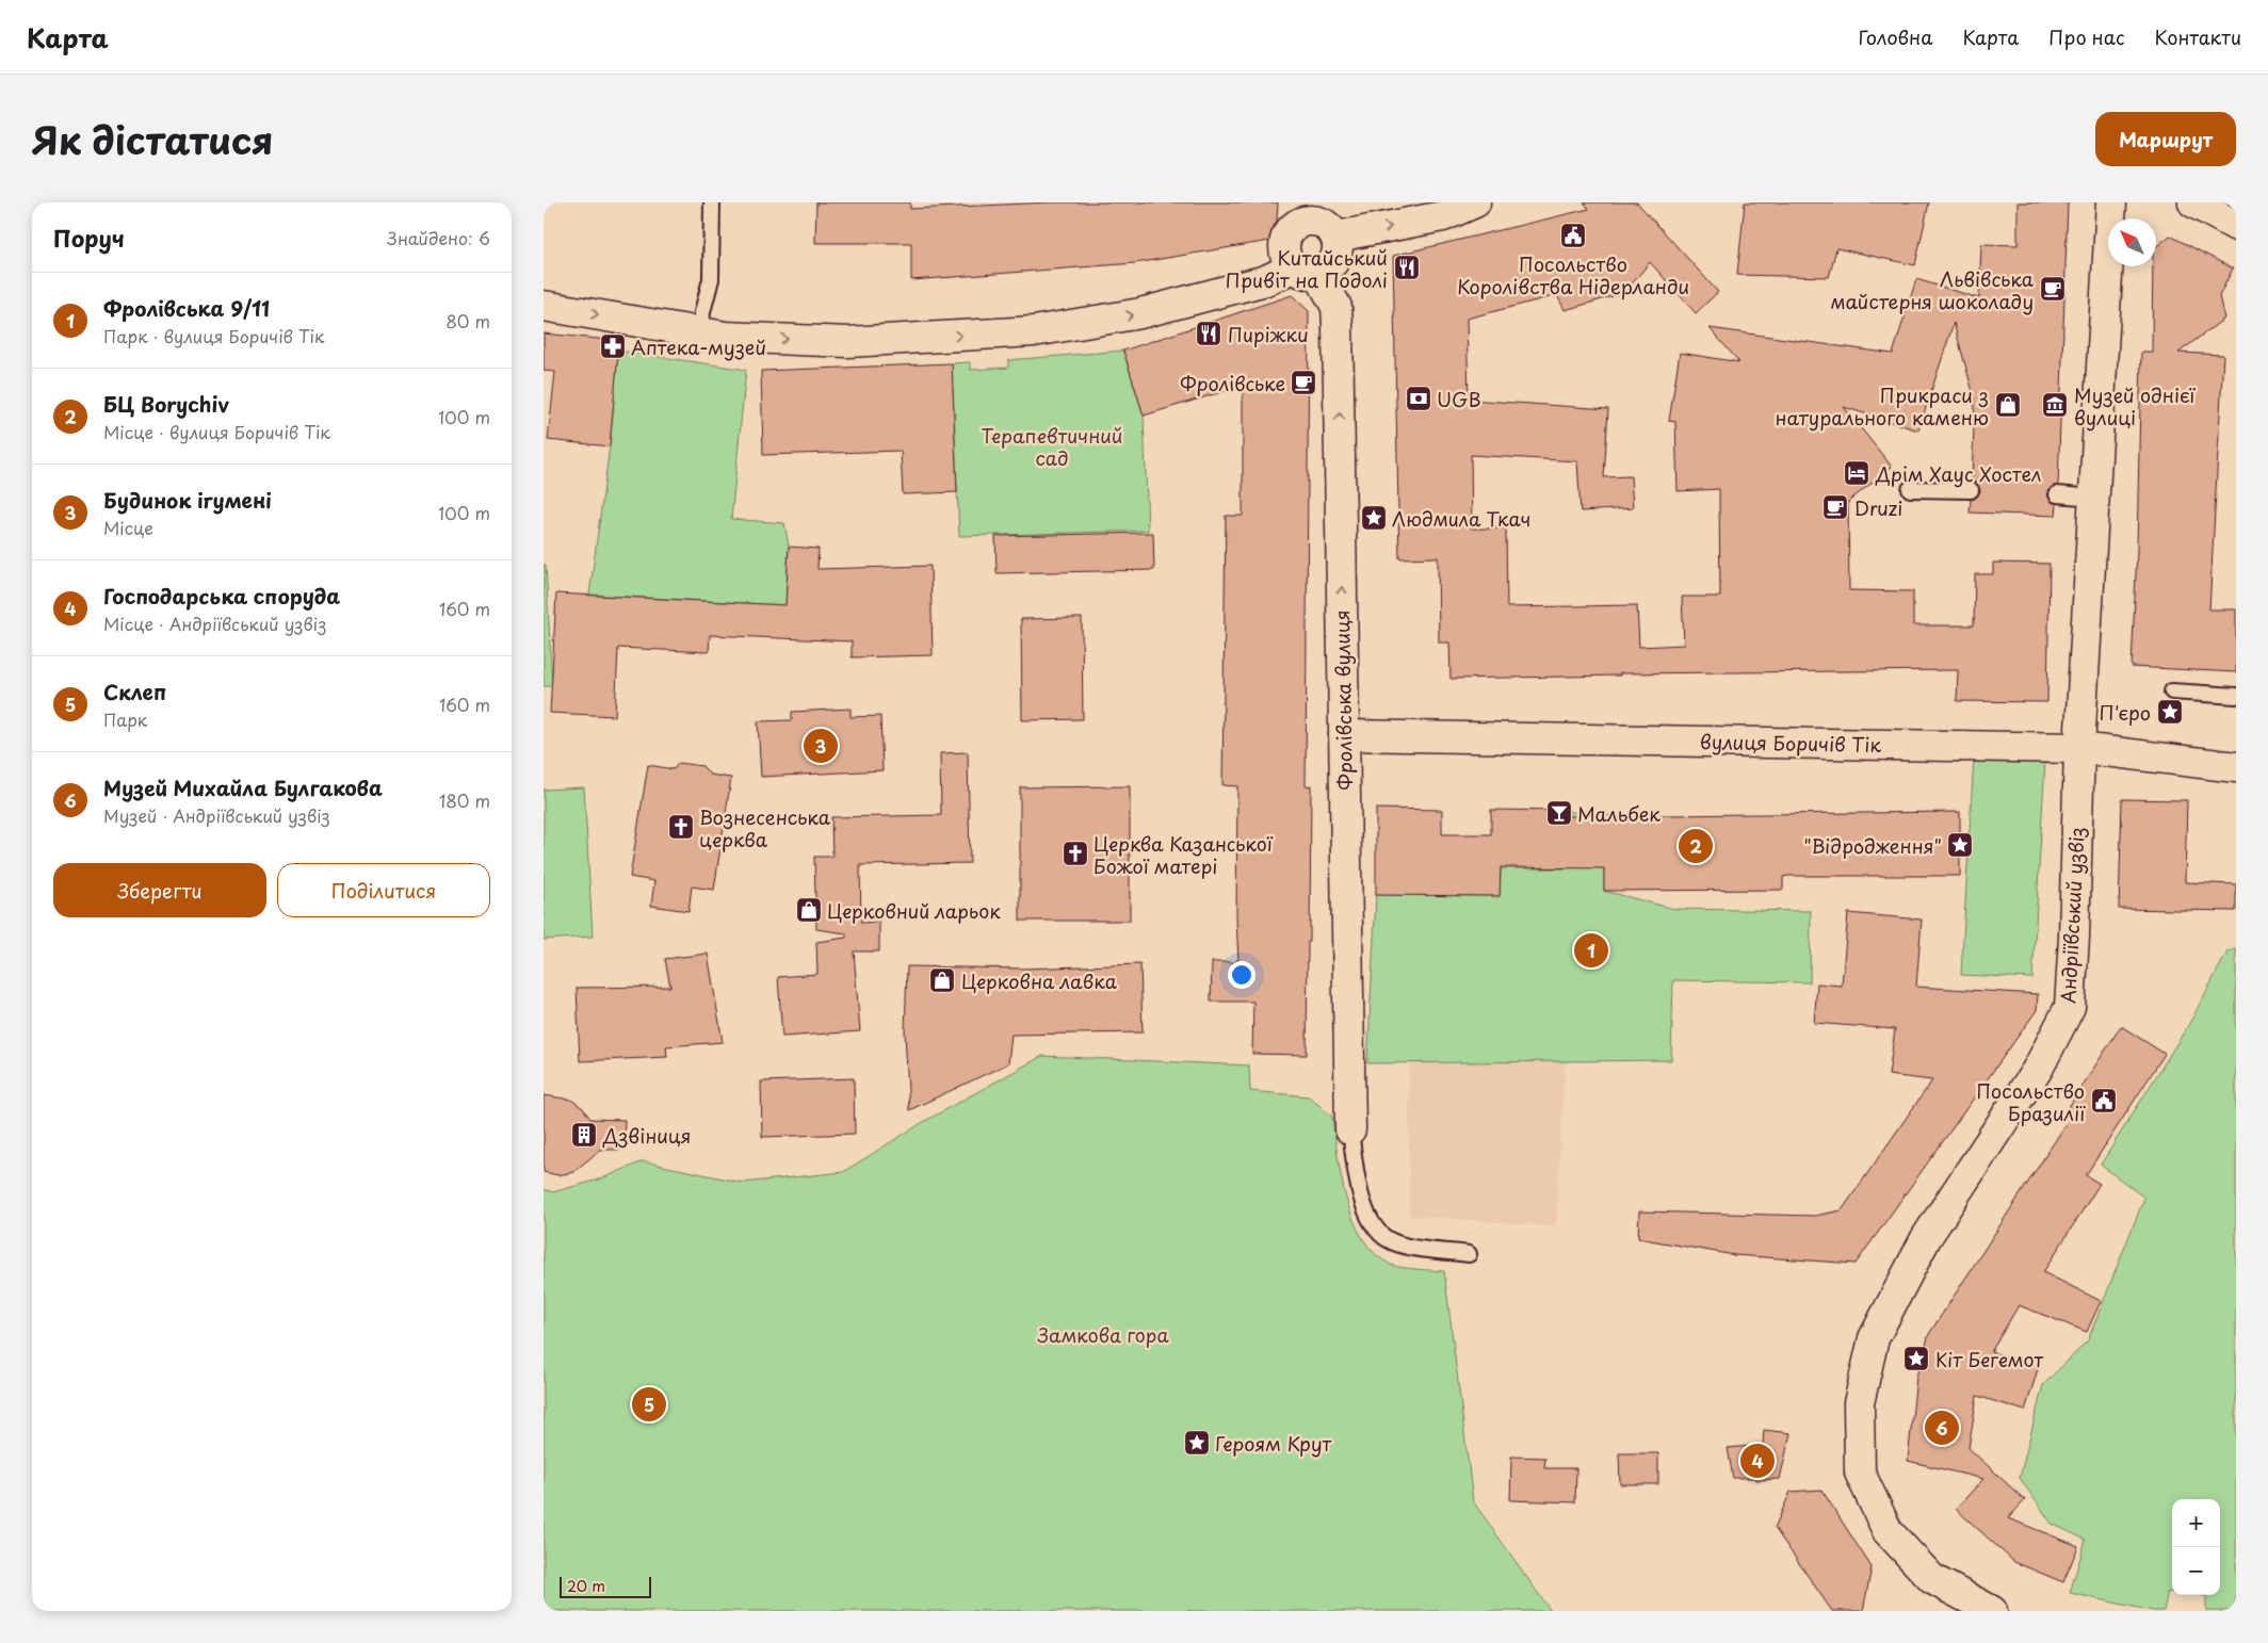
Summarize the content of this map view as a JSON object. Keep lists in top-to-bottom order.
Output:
{
  "streets": {
    "street": ["Фролівська вулиця", "вулиця Боричів Тік", "Андріївський узвіз"]
  },
  "crossings": [
    ["Фролівська вулиця", "вулиця Боричів Тік"],
    ["вулиця Боричів Тік", "Андріївський узвіз"]
  ],
  "one_way": ["Фролівська вулиця"],
  "parks": ["Терапевтичний сад", "Замкова гора"],
  "places": {
    "public building": ["Посольство Королівства Нідерланди", "Посольство Бразилії"],
    "restaurant": ["Китайський Привіт на Подолі", "Пиріжки"],
    "cafe": ["Львівська майстерня шоколаду", "Фролівське", "Druzi"],
    "pharmacy": ["Аптека-музей"],
    "bank": ["UGB"],
    "shop": ["Прикраси з натурального каменю", "Церковний ларьок", "Церковна лавка"],
    "museum": ["Музей однієї вулиці"],
    "hotel": ["Дрім Хаус Хостел"],
    "place": [
      "Людмила Ткач",
      "П'єро",
      "\"Відродження\"",
      "Кіт Бегемот",
      "Героям Крут"
    ],
    "bar": ["Мальбек"],
    "church": ["Вознесенська церква", "Церква Казанської Божої матері"],
    "building": ["Дзвіниця"]
  },
  "scale_bar": "20 m",
  "north": "top left",
  "page": {
    "header": "Карта",
    "nav": [
      "Головна",
      "Карта",
      "Про нас",
      "Контакти"
    ],
    "title": "Як дістатися",
    "buttons": [
      "Маршрут",
      ["Зберегти", "Поділитися"]
    ],
    "heading": ["Поруч", "Знайдено: 6"],
    "list": [
      {
        "mark": "1",
        "name": "Фролівська 9/11",
        "note": "Парк · вулиця Боричів Тік",
        "value": "80 m"
      },
      {
        "mark": "2",
        "name": "БЦ Borychiv",
        "note": "Місце · вулиця Боричів Тік",
        "value": "100 m"
      },
      {
        "mark": "3",
        "name": "Будинок ігумені",
        "note": "Місце",
        "value": "100 m"
      },
      {
        "mark": "4",
        "name": "Господарська споруда",
        "note": "Місце · Андріївський узвіз",
        "value": "160 m"
      },
      {
        "mark": "5",
        "name": "Склеп",
        "note": "Парк",
        "value": "160 m"
      },
      {
        "mark": "6",
        "name": "Музей Михайла Булгакова",
        "note": "Музей · Андріївський узвіз",
        "value": "180 m"
      }
    ],
    "pins": [
      "3",
      "2",
      "1",
      "5",
      "6",
      "4"
    ],
    "map_buttons": ["+", "−"],
    "scale": "20 m"
  }
}
